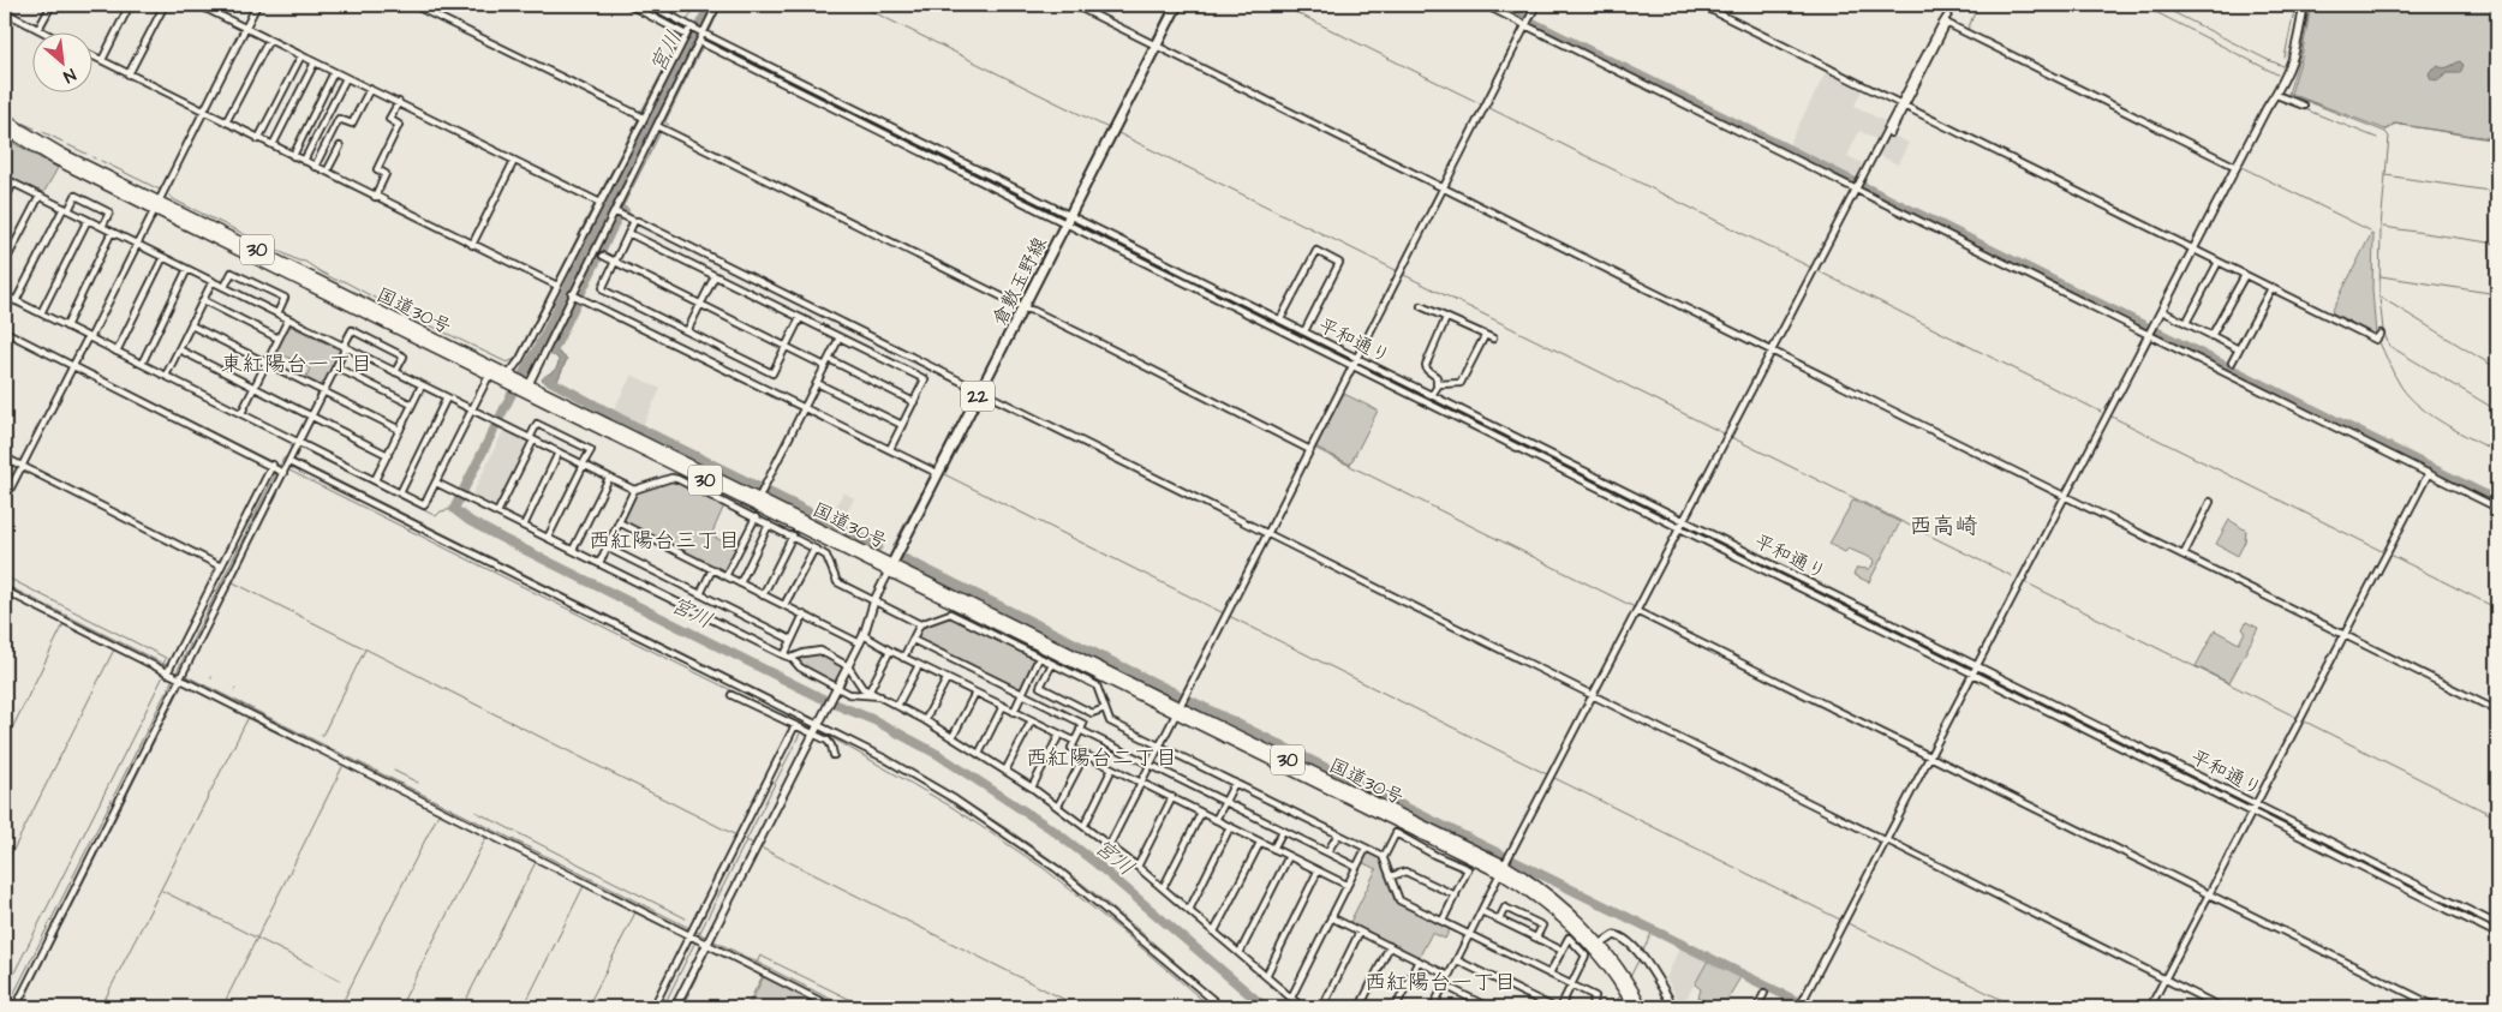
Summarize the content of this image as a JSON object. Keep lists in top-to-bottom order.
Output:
{
  "streets": {
    "highway": ["30", "国道30号"],
    "main road": ["倉敷玉野線", "22"],
    "street": ["平和通り"]
  },
  "crossings": [
    ["倉敷玉野線", "国道30号"],
    ["倉敷玉野線", "平和通り"]
  ],
  "districts": [
    "東紅陽台一丁目",
    "西高崎",
    "西紅陽台三丁目",
    "西紅陽台二丁目",
    "西紅陽台一丁目"
  ],
  "water": ["宮川"],
  "north": "bottom right"
}
